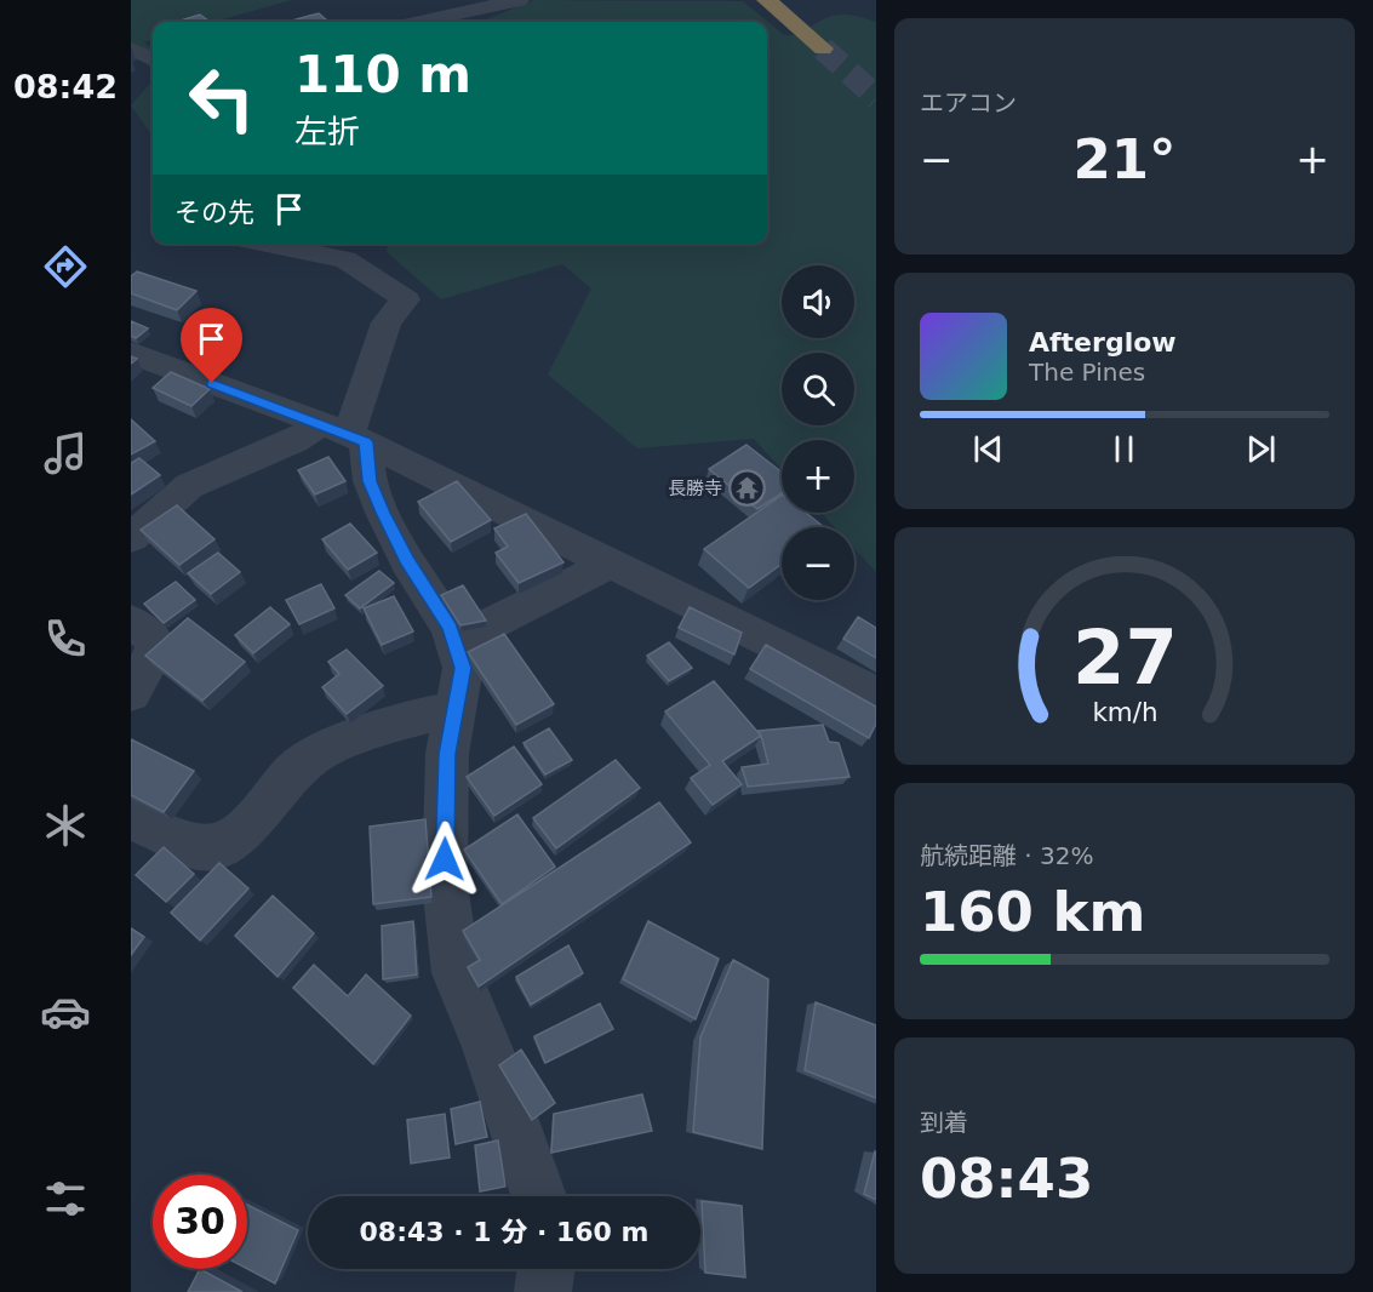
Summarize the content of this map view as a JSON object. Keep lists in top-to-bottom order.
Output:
{
  "places": {
    "temple": ["長勝寺"]
  },
  "page": {
    "tabs": "08:42",
    "tile": [
      "エアコン",
      ["航続距離 · 32%", "160 km"],
      ["到着", "08:43"]
    ],
    "turn": ["110 m", "左折"],
    "heat": ["−", "21°", "+"],
    "then": "その先",
    "map_buttons": ["+", "−"],
    "song": ["Afterglow", "The Pines"],
    "limit": "30",
    "trip": "08:43 · 1 分 · 160 m",
    "gauge": ["27", "km/h"]
  }
}
